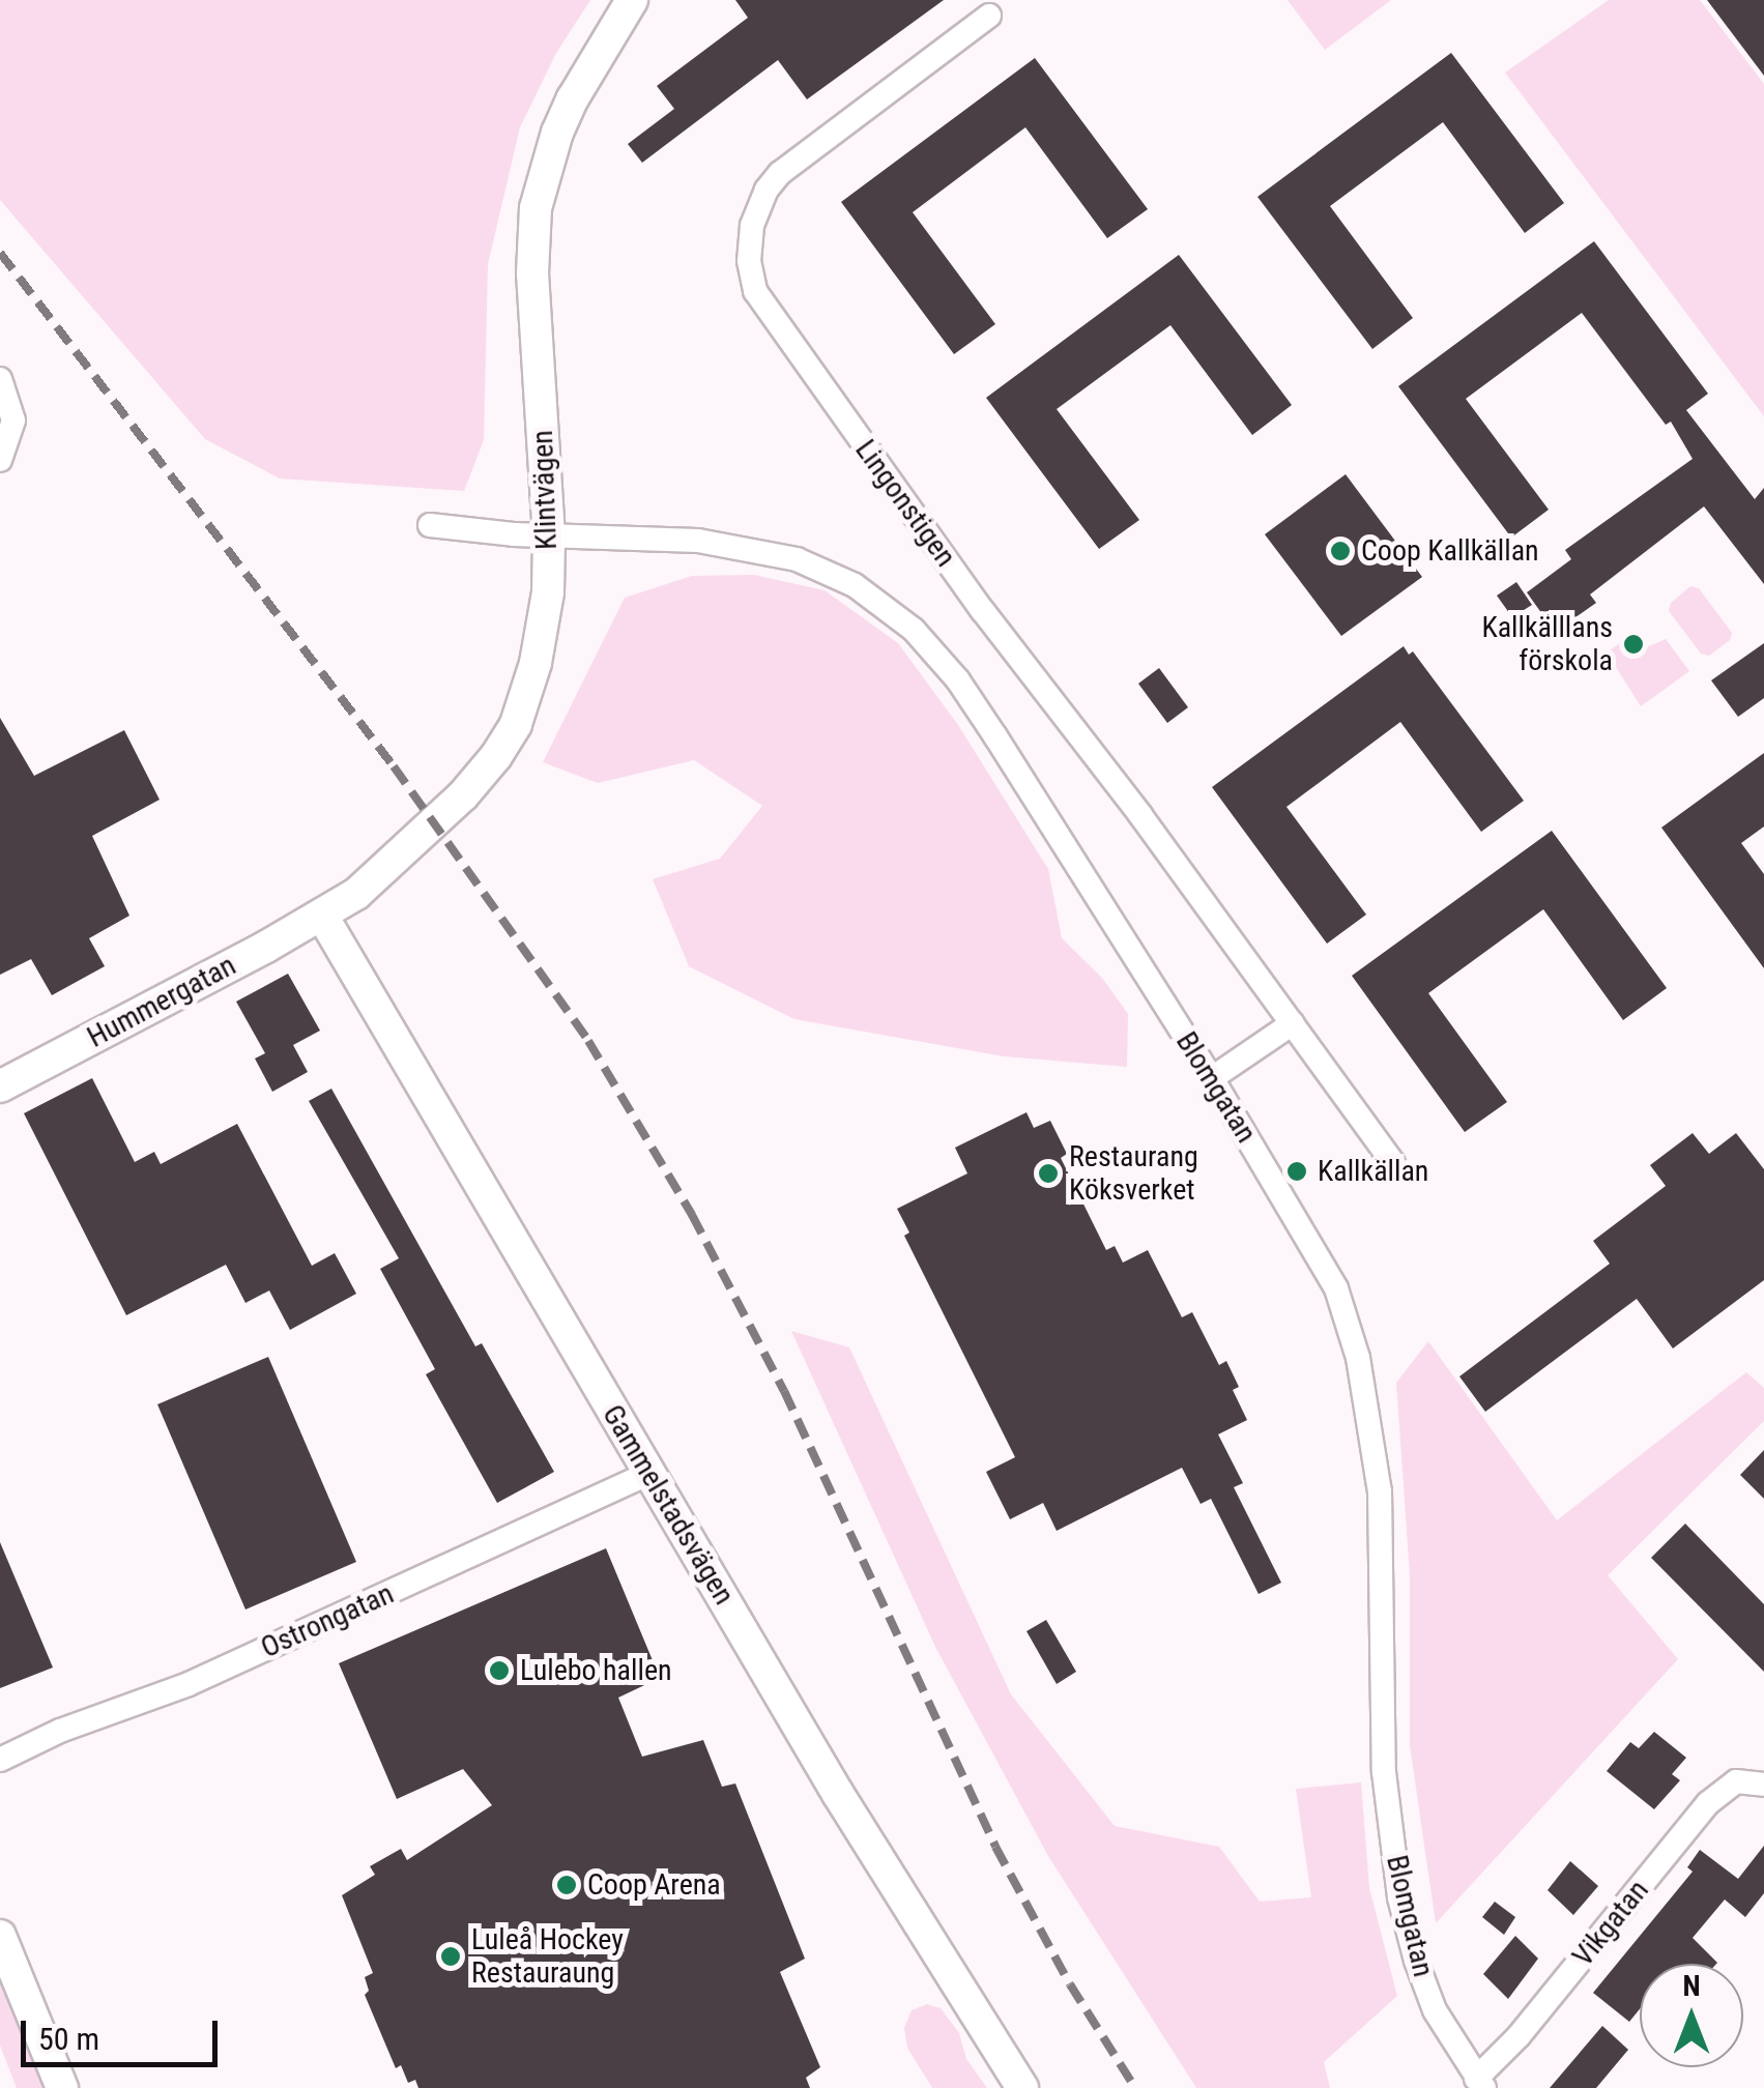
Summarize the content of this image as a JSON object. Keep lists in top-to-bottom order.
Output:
{
  "streets": {
    "street": [
      "Klintvägen",
      "Lingonstigen",
      "Hummergatan",
      "Blomgatan",
      "Gammelstadsvägen",
      "Ostrongatan",
      "Vikgatan"
    ]
  },
  "crossings": [
    ["Klintvägen", "Hummergatan"],
    ["Klintvägen", "Blomgatan"],
    ["Klintvägen", "Gammelstadsvägen"],
    ["Hummergatan", "Gammelstadsvägen"],
    ["Blomgatan", "Vikgatan"],
    ["Gammelstadsvägen", "Ostrongatan"]
  ],
  "places": [
    "Coop Kallkällan",
    "Kallkälllans förskola",
    "Kallkällan",
    "Restaurang Köksverket",
    "Lulebo hallen",
    "Coop Arena",
    "Luleå Hockey Restauraung"
  ],
  "scale_bar": "50 m",
  "north": "top"
}
